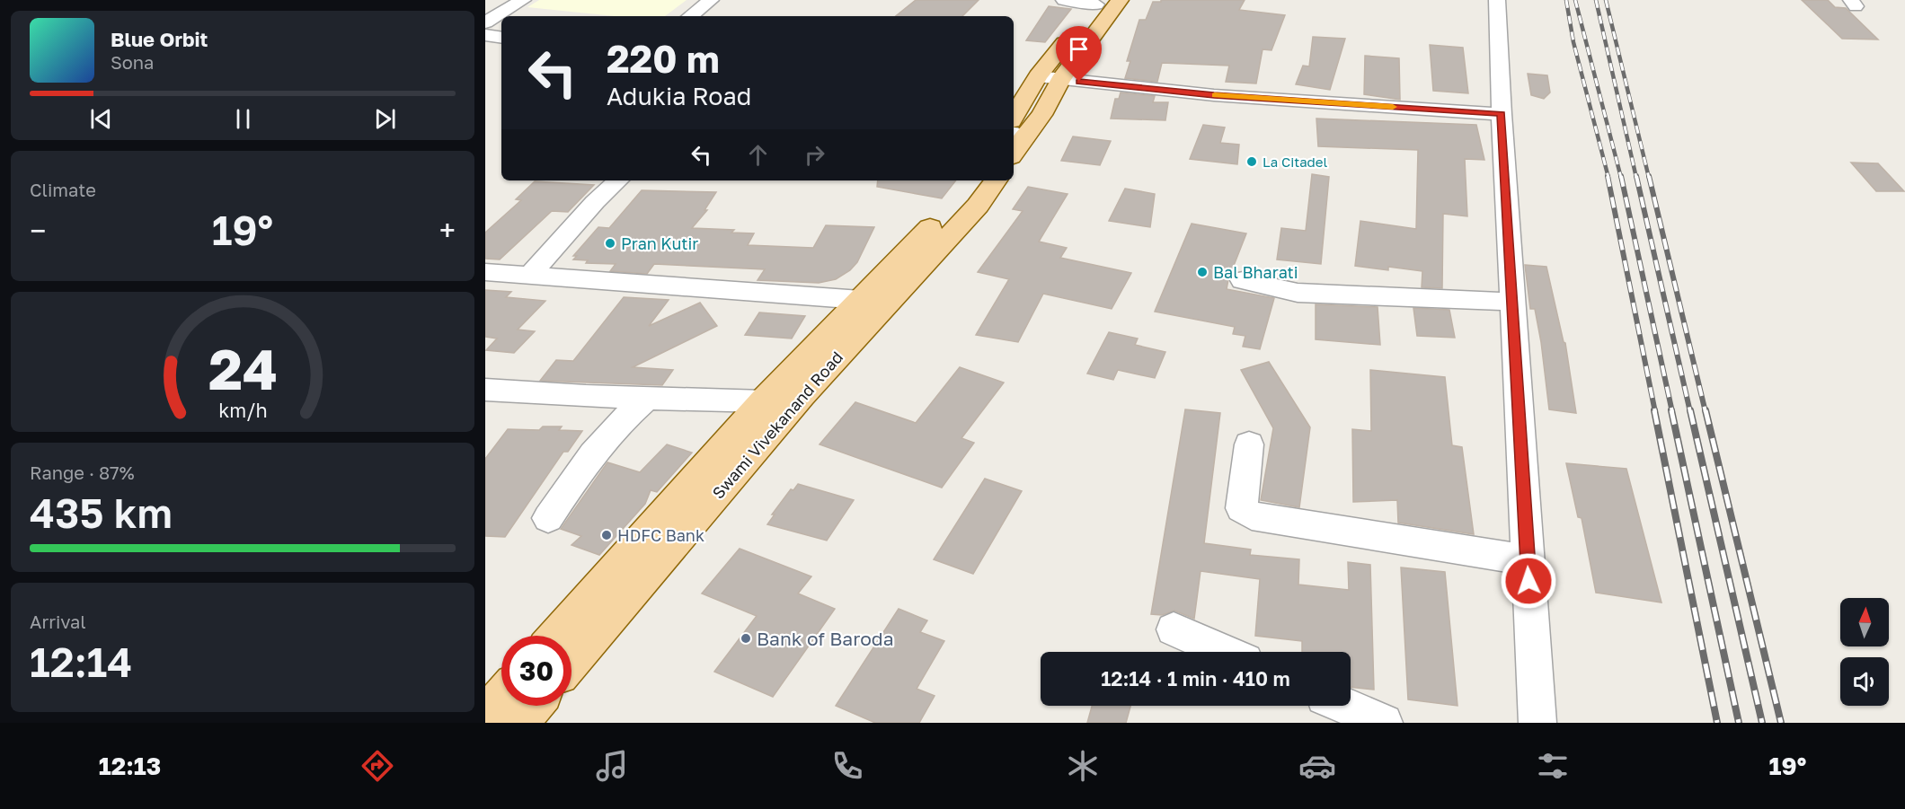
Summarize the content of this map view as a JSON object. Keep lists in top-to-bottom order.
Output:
{
  "streets": {
    "main road": ["Swami Vivekanand Road"]
  },
  "places": [
    "La Citadel",
    "Pran Kutir",
    "Bal Bharati",
    "HDFC Bank",
    "Bank of Baroda"
  ],
  "north": "top",
  "page": {
    "turn": ["220 m", "Adukia Road"],
    "song": ["Blue Orbit", "Sona"],
    "tile": [
      "Climate",
      ["Range · 87%", "435 km"],
      ["Arrival", "12:14"]
    ],
    "heat": ["−", "19°", "+"],
    "limit": "30",
    "trip": "12:14 · 1 min · 410 m",
    "tabs": ["12:13", "19°"],
    "gauge": ["24", "km/h"]
  }
}
